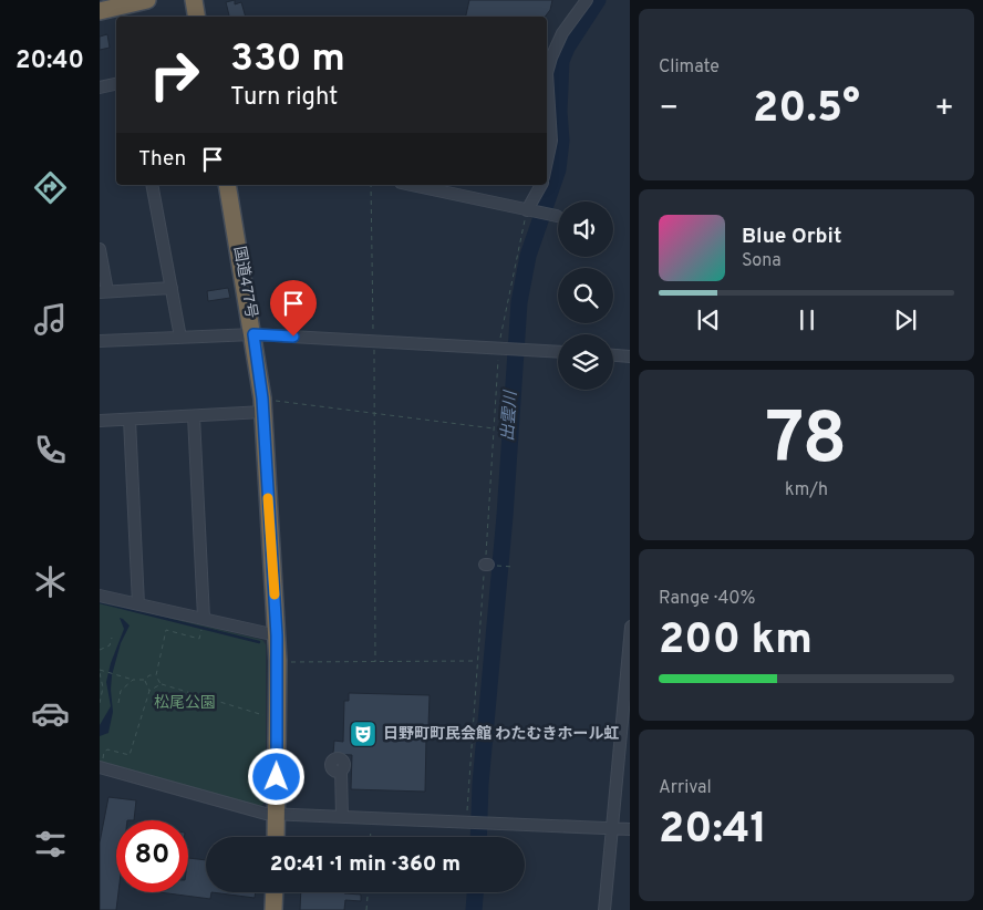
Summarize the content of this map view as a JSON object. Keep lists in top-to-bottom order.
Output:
{
  "streets": {
    "highway": ["国道477号"]
  },
  "water": ["出雲川"],
  "parks": ["松尾公園"],
  "places": {
    "theatre": ["日野町町民会館 わたむきホール虹"]
  },
  "page": {
    "tabs": "20:40",
    "tile": [
      "Climate",
      ["78", "km/h"],
      ["Range · 40%", "200 km"],
      ["Arrival", "20:41"]
    ],
    "turn": ["330 m", "Turn right"],
    "heat": ["−", "20.5°", "+"],
    "then": "Then",
    "song": ["Blue Orbit", "Sona"],
    "limit": "80",
    "trip": "20:41 · 1 min · 360 m"
  }
}
